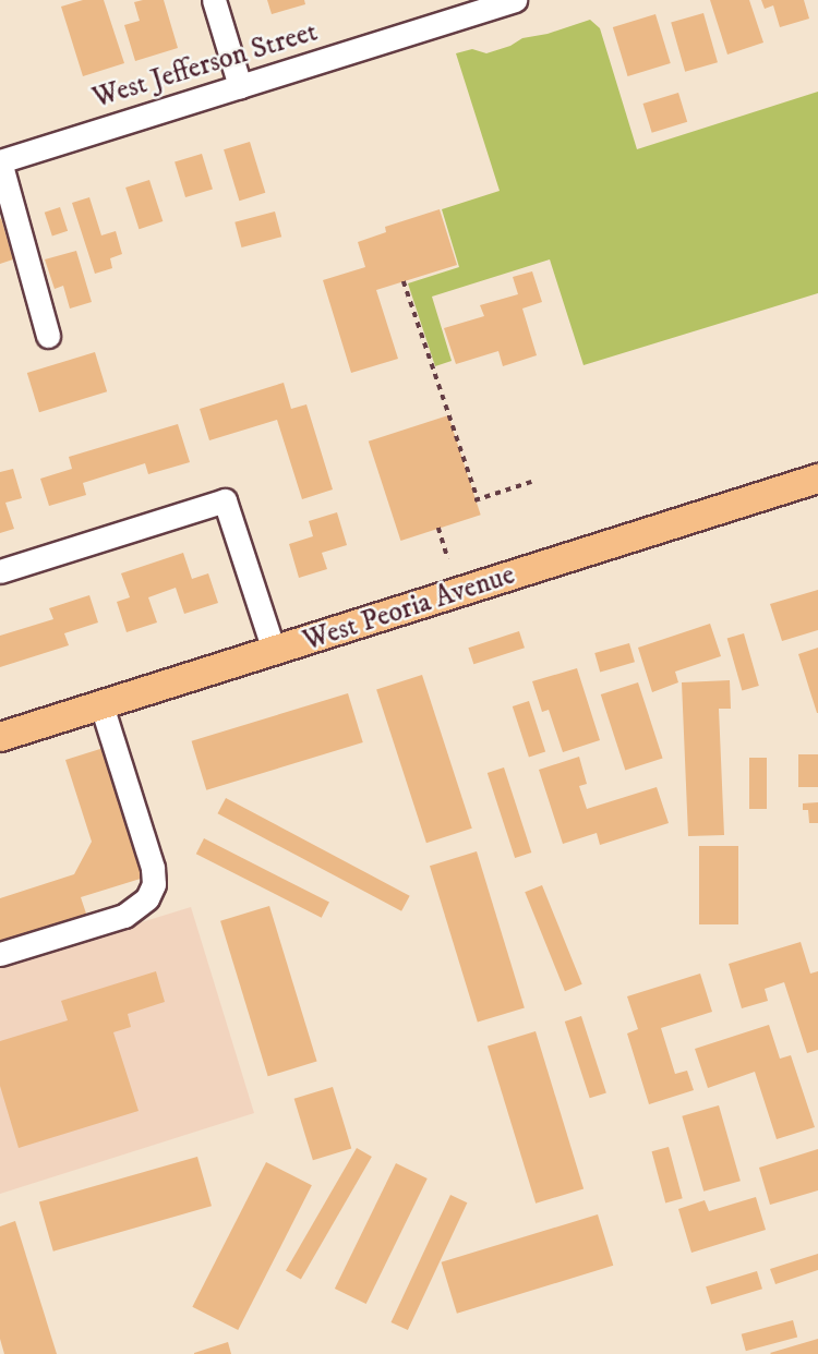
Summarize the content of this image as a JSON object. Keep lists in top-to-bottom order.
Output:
{
  "streets": {
    "main road": ["West Peoria Avenue"],
    "street": ["West Jefferson Street"]
  }
}
